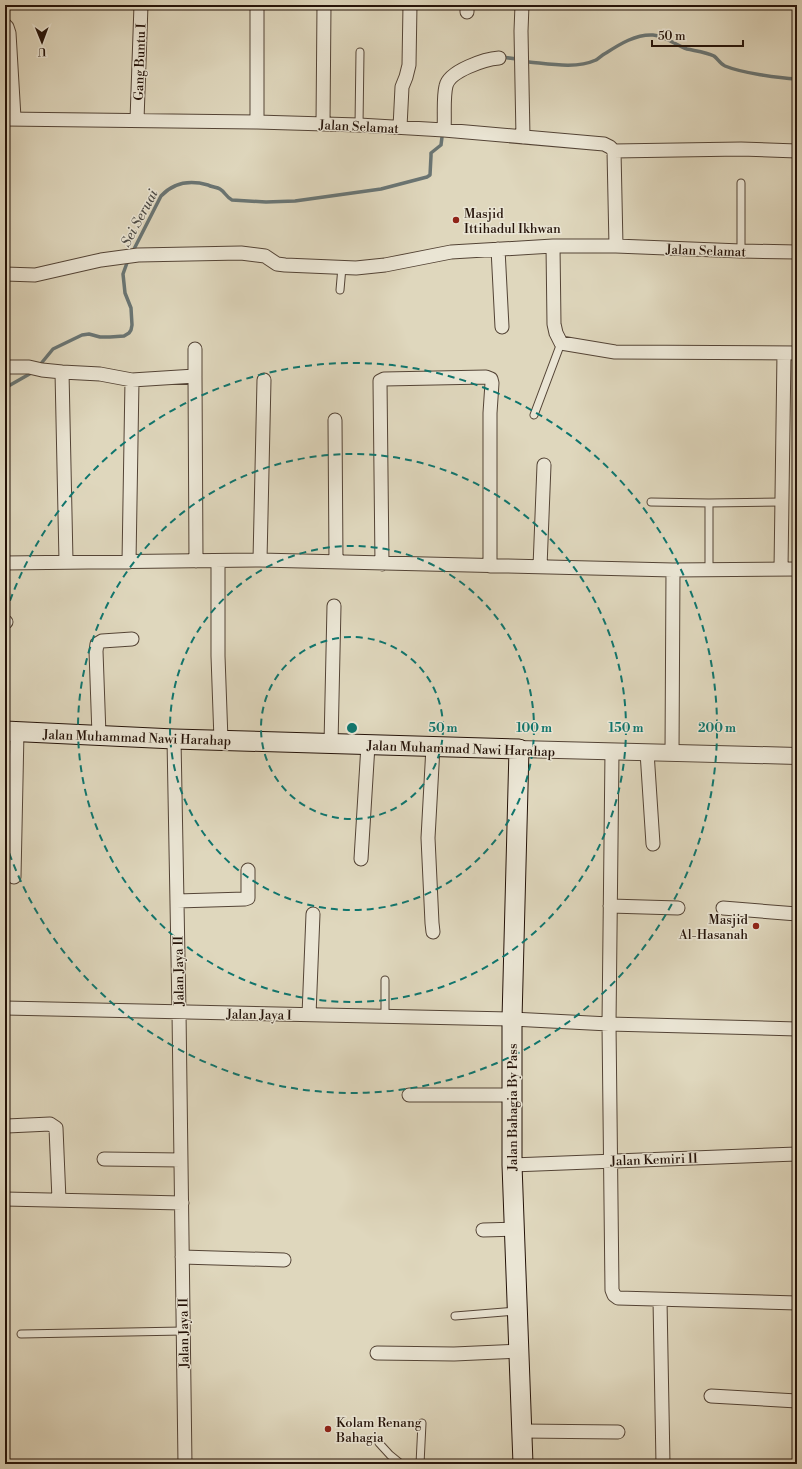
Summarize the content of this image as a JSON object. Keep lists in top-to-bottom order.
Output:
{
  "streets": {
    "main road": ["Jalan Muhammad Nawi Harahap", "Jalan Bahagia By Pass"],
    "street": [
      "Gang Buntu I",
      "Jalan Selamat",
      "Jalan Jaya II",
      "Jalan Jaya I",
      "Jalan Kemiri II"
    ]
  },
  "crossings": [
    ["Gang Buntu I", "Jalan Selamat"],
    ["Jalan Muhammad Nawi Harahap", "Jalan Jaya II"],
    ["Jalan Muhammad Nawi Harahap", "Jalan Bahagia By Pass"],
    ["Jalan Jaya II", "Jalan Jaya I"],
    ["Jalan Jaya I", "Jalan Bahagia By Pass"],
    ["Jalan Bahagia By Pass", "Jalan Kemiri II"]
  ],
  "water": ["Sei Seruai"],
  "places": ["Masjid Ittihadul Ikhwan", "Masjid Al-Hasanah", "Kolam Renang Bahagia"],
  "scale_bar": "50 m",
  "north": "bottom",
  "rings": [
    "50 m",
    "100 m",
    "150 m",
    "200 m"
  ]
}
